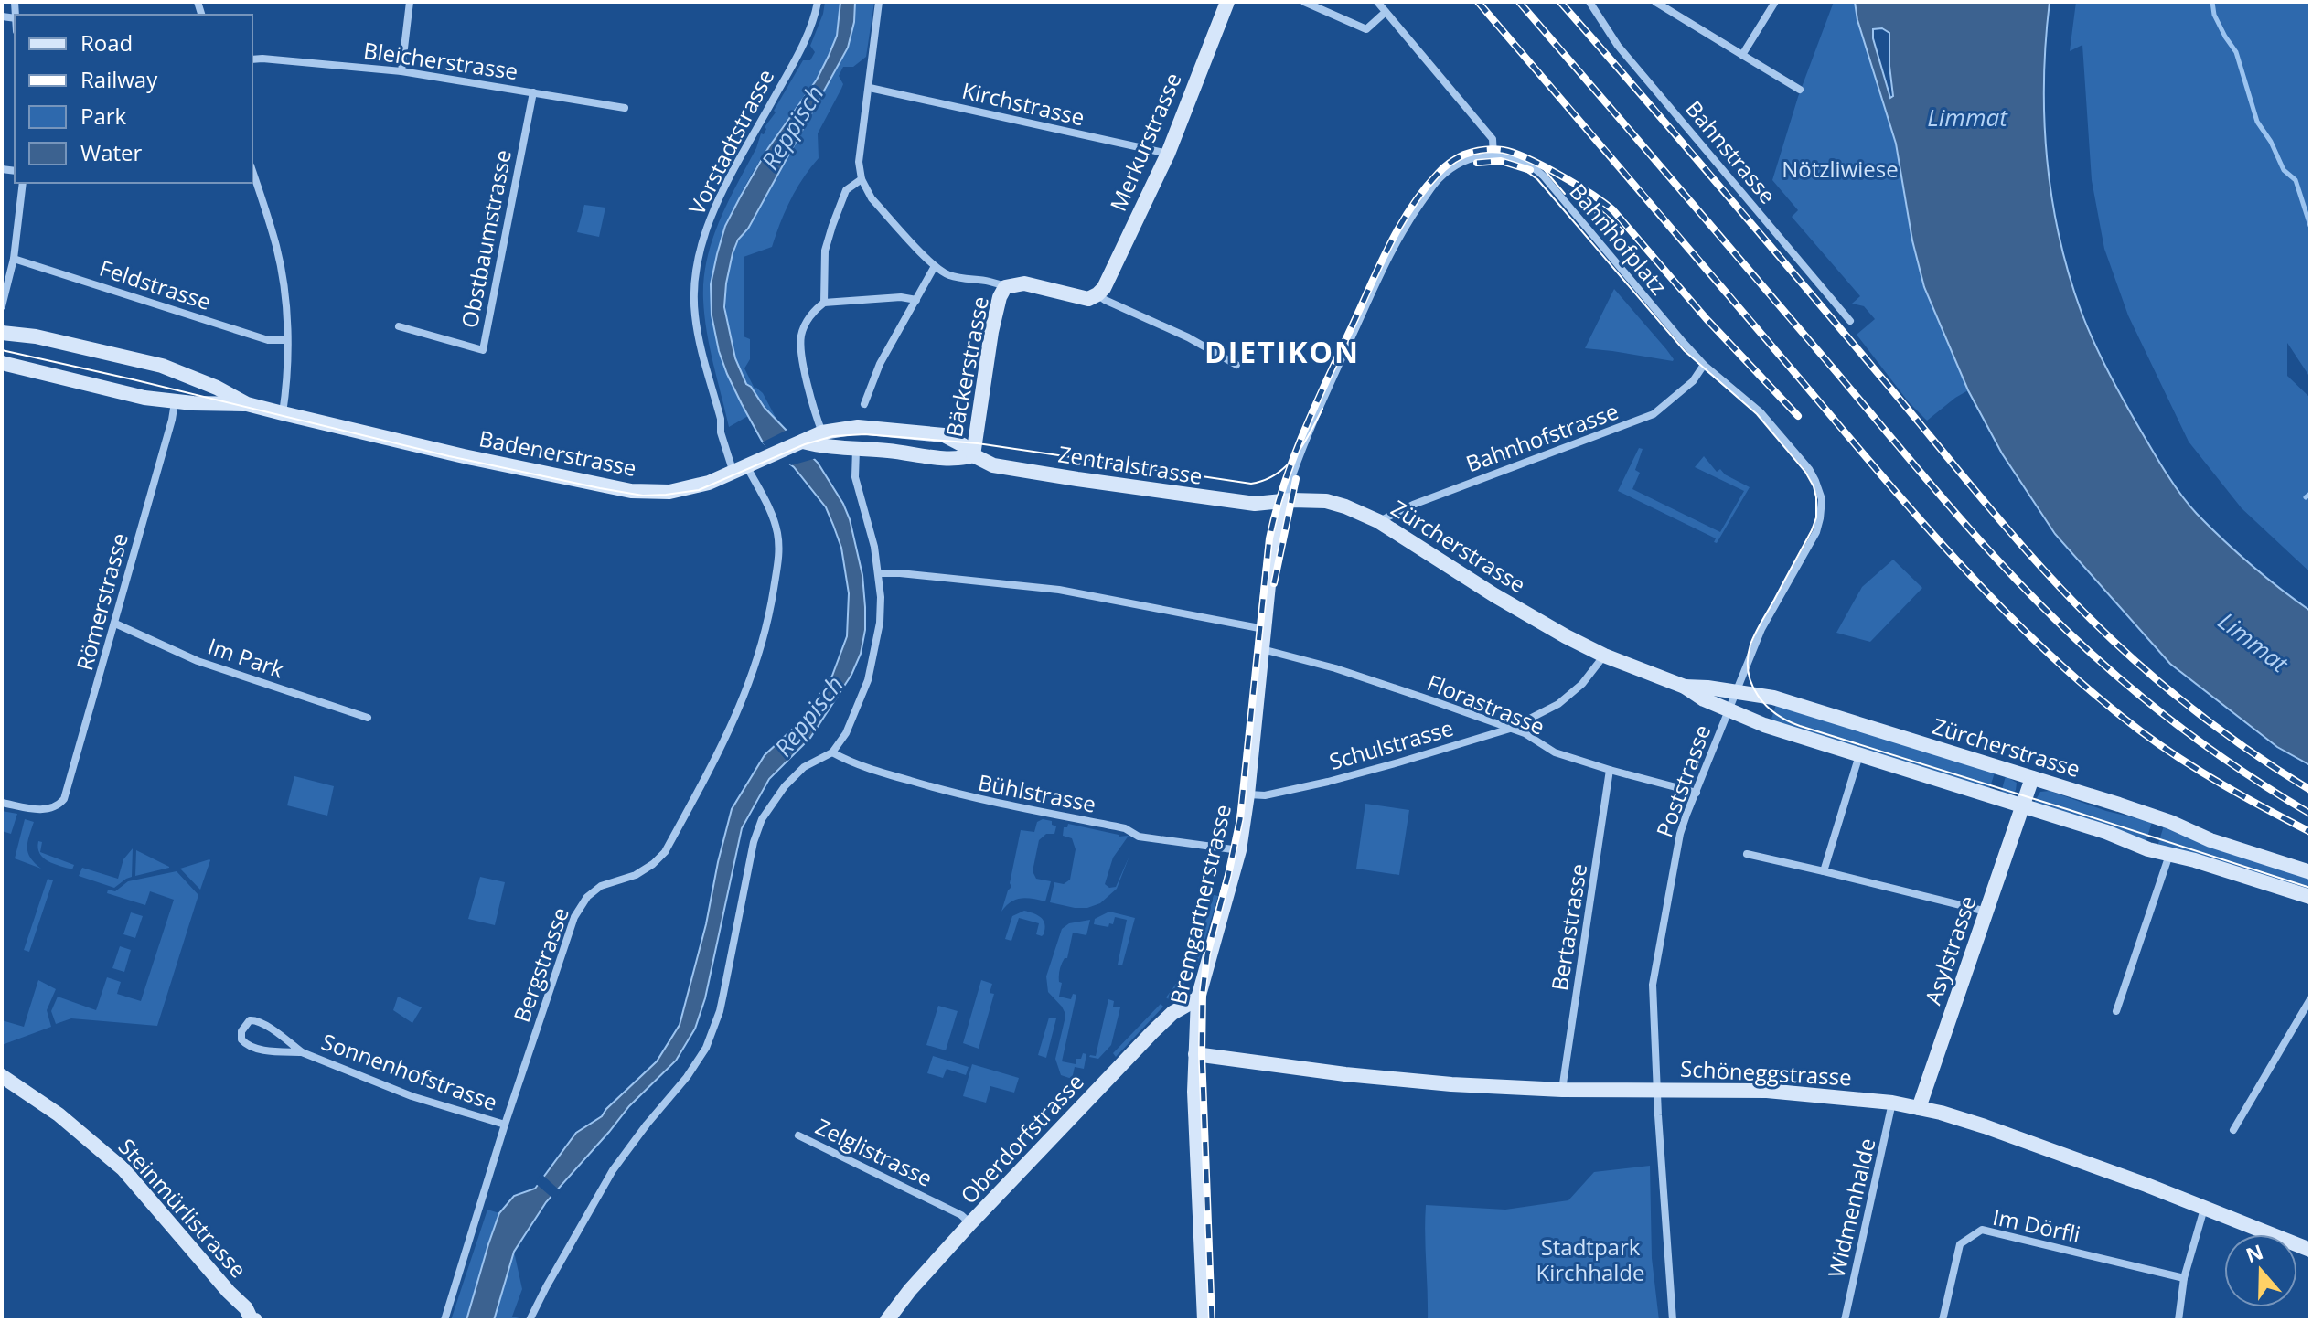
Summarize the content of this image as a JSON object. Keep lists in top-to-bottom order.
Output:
{
  "streets": {
    "main road": [
      "Merkurstrasse",
      "Bäckerstrasse",
      "Badenerstrasse",
      "Zentralstrasse",
      "Zürcherstrasse",
      "Bremgartnerstrasse",
      "Asylstrasse",
      "Schöneggstrasse",
      "Oberdorfstrasse",
      "Steinmürlistrasse"
    ],
    "street": [
      "Bleicherstrasse",
      "Kirchstrasse",
      "Vorstadtstrasse",
      "Bahnstrasse",
      "Obstbaumstrasse",
      "Bahnhofplatz",
      "Feldstrasse",
      "Bahnhofstrasse",
      "Römerstrasse",
      "Im Park",
      "Florastrasse",
      "Schulstrasse",
      "Poststrasse",
      "Bühlstrasse",
      "Bertastrasse",
      "Bergstrasse",
      "Sonnenhofstrasse",
      "Zelglistrasse",
      "Widmenhalde",
      "Im Dörfli"
    ]
  },
  "crossings": [
    ["Bleicherstrasse", "Obstbaumstrasse"],
    ["Kirchstrasse", "Merkurstrasse"],
    ["Vorstadtstrasse", "Badenerstrasse"],
    ["Vorstadtstrasse", "Bergstrasse"],
    ["Bahnhofplatz", "Bahnhofstrasse"],
    ["Bahnhofplatz", "Poststrasse"],
    ["Bäckerstrasse", "Zentralstrasse"],
    ["Bahnhofstrasse", "Zürcherstrasse"],
    ["Bahnhofstrasse", "Poststrasse"],
    ["Badenerstrasse", "Zentralstrasse"],
    ["Badenerstrasse", "Römerstrasse"],
    ["Badenerstrasse", "Bergstrasse"],
    ["Zentralstrasse", "Zürcherstrasse"],
    ["Zentralstrasse", "Bremgartnerstrasse"],
    ["Zürcherstrasse", "Schulstrasse"],
    ["Zürcherstrasse", "Poststrasse"],
    ["Zürcherstrasse", "Bremgartnerstrasse"],
    ["Zürcherstrasse", "Asylstrasse"],
    ["Römerstrasse", "Im Park"],
    ["Florastrasse", "Schulstrasse"],
    ["Florastrasse", "Poststrasse"],
    ["Florastrasse", "Bremgartnerstrasse"],
    ["Florastrasse", "Bertastrasse"],
    ["Schulstrasse", "Bremgartnerstrasse"],
    ["Poststrasse", "Schöneggstrasse"],
    ["Bühlstrasse", "Bremgartnerstrasse"],
    ["Bremgartnerstrasse", "Schöneggstrasse"],
    ["Bremgartnerstrasse", "Oberdorfstrasse"],
    ["Bertastrasse", "Schöneggstrasse"],
    ["Asylstrasse", "Schöneggstrasse"],
    ["Bergstrasse", "Sonnenhofstrasse"],
    ["Schöneggstrasse", "Widmenhalde"],
    ["Oberdorfstrasse", "Zelglistrasse"]
  ],
  "districts": ["DIETIKON"],
  "water": ["Limmat", "Reppisch"],
  "parks": ["Nötzliwiese", "Stadtpark Kirchhalde"],
  "legend": [
    "Road",
    "Railway",
    "Park",
    "Water"
  ],
  "north": "top"
}
